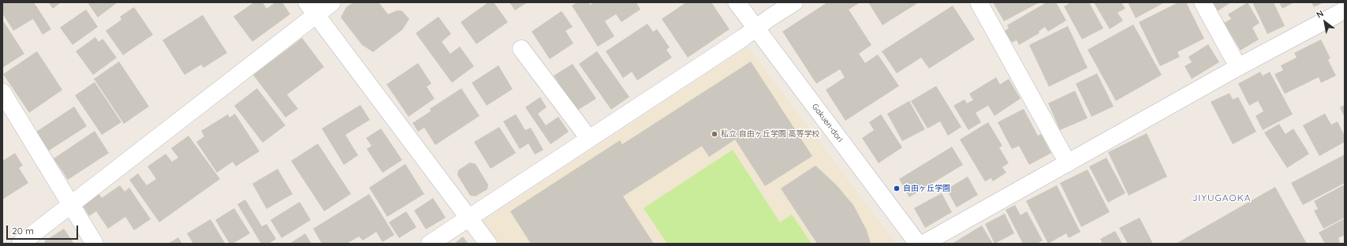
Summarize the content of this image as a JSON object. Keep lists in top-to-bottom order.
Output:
{
  "streets": {
    "street": ["Gakuen-dori"]
  },
  "districts": ["JIYUGAOKA"],
  "places": ["私立 自由ヶ丘学園 高等学校", "自由ヶ丘学園"],
  "scale_bar": "20 m",
  "north": "top left"
}
